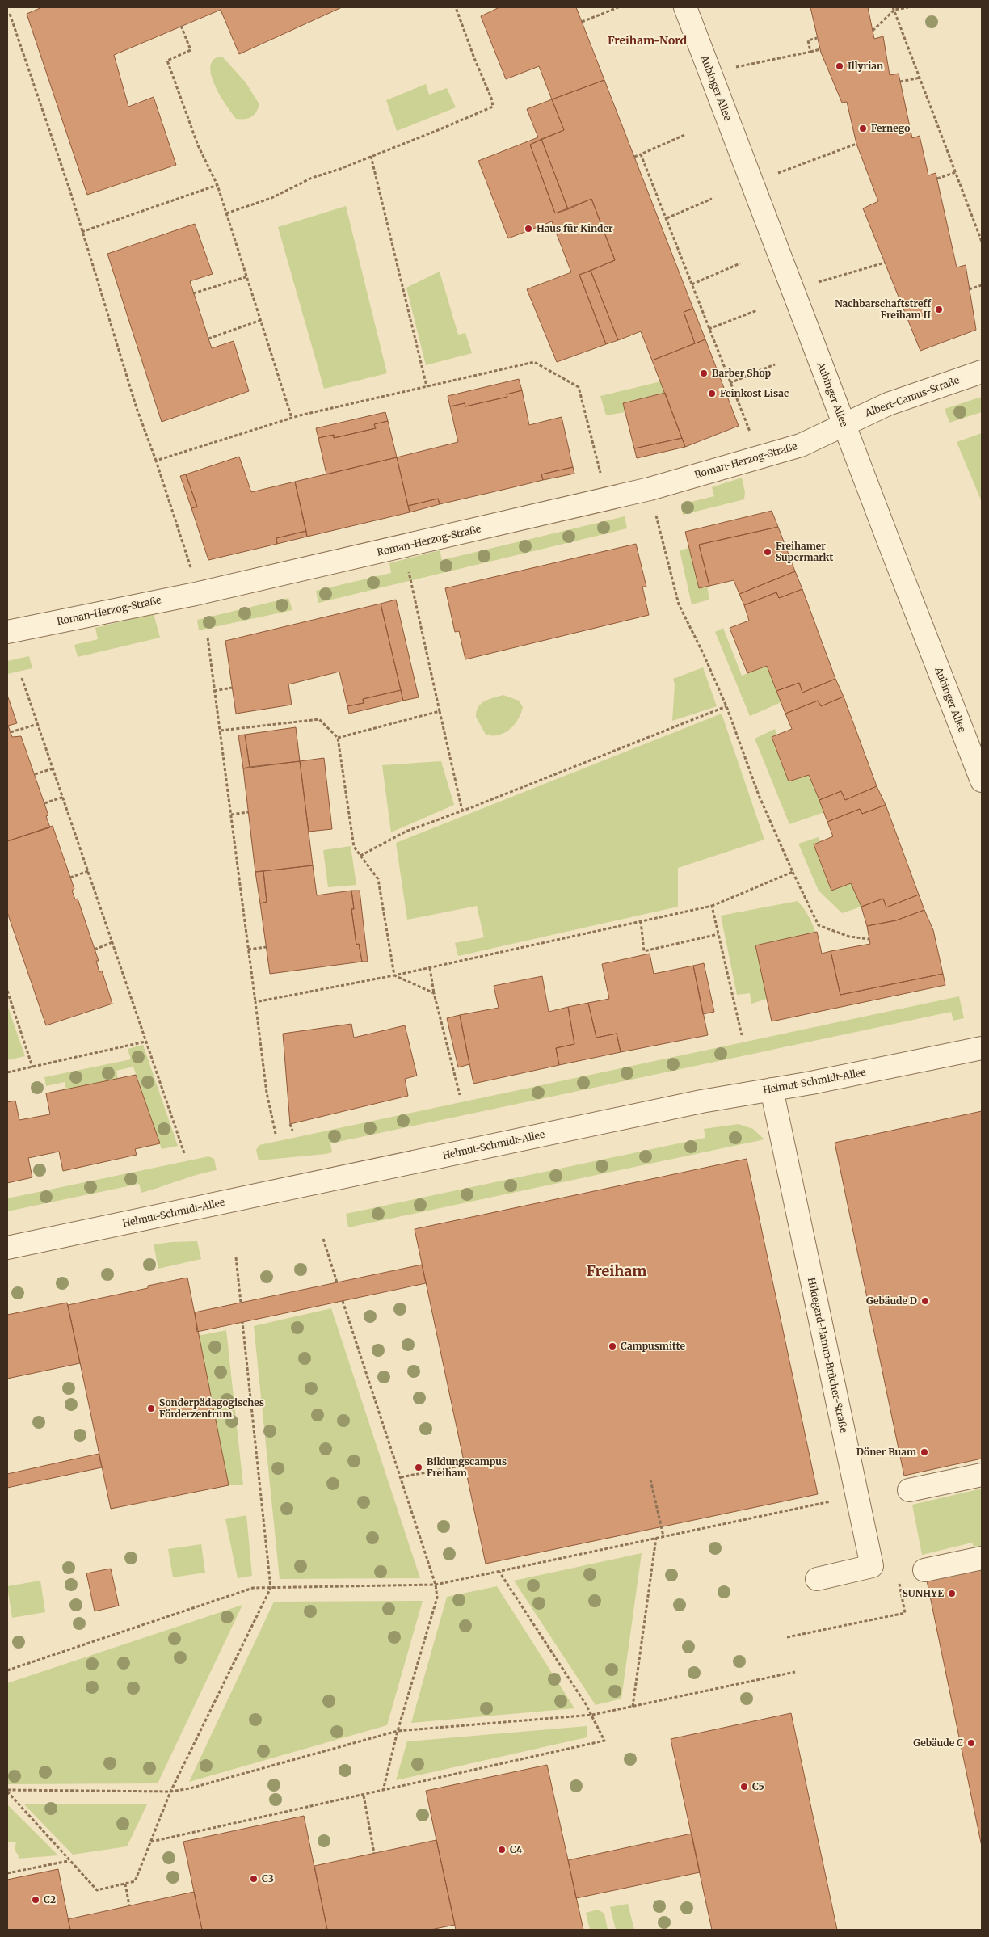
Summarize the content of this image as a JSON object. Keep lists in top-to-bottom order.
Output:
{
  "streets": {
    "street": [
      "Aubinger Allee",
      "Albert-Camus-Straße",
      "Roman-Herzog-Straße",
      "Helmut-Schmidt-Allee",
      "Hildegard-Hamm-Brücher-Straße"
    ]
  },
  "crossings": [
    ["Aubinger Allee", "Albert-Camus-Straße"],
    ["Aubinger Allee", "Roman-Herzog-Straße"],
    ["Albert-Camus-Straße", "Roman-Herzog-Straße"],
    ["Helmut-Schmidt-Allee", "Hildegard-Hamm-Brücher-Straße"]
  ],
  "districts": ["Freiham-Nord", "Freiham"],
  "places": [
    "Illyrian",
    "Fernego",
    "Haus für Kinder",
    "Nachbarschaftstreff Freiham II",
    "Barber Shop",
    "Feinkost Lisac",
    "Freihamer Supermarkt",
    "Gebäude D",
    "Campusmitte",
    "Sonderpädagogisches Förderzentrum",
    "Döner Buam",
    "Bildungscampus Freiham",
    "SUNHYE",
    "Gebäude C",
    "C5",
    "C4",
    "C3",
    "C2"
  ]
}
